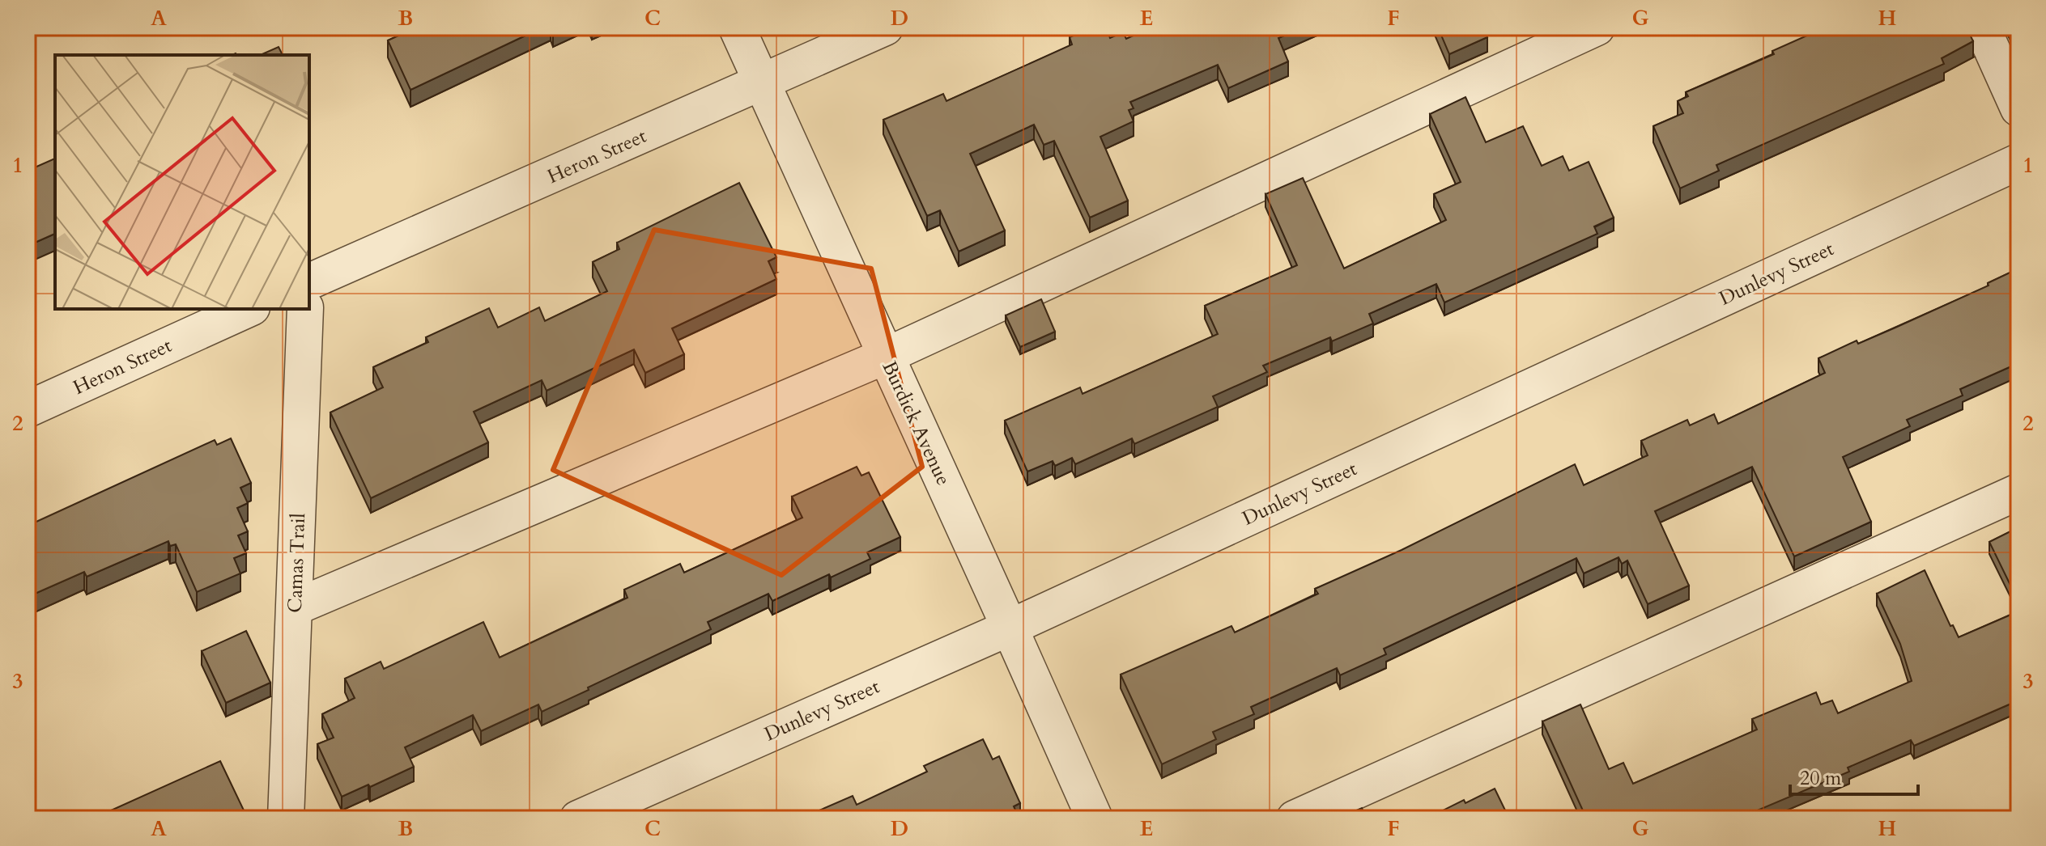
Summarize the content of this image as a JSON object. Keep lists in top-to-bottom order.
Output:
{
  "streets": {
    "street": [
      "Heron Street",
      "Dunlevy Street",
      "Burdick Avenue",
      "Camas Trail"
    ]
  },
  "crossings": [
    ["Heron Street", "Burdick Avenue"],
    ["Dunlevy Street", "Burdick Avenue"]
  ],
  "scale_bar": "20 m",
  "grid": {
    "columns": [
      "A",
      "B",
      "C",
      "D",
      "E",
      "F",
      "G",
      "H"
    ],
    "rows": ["1", "2", "3"]
  }
}
